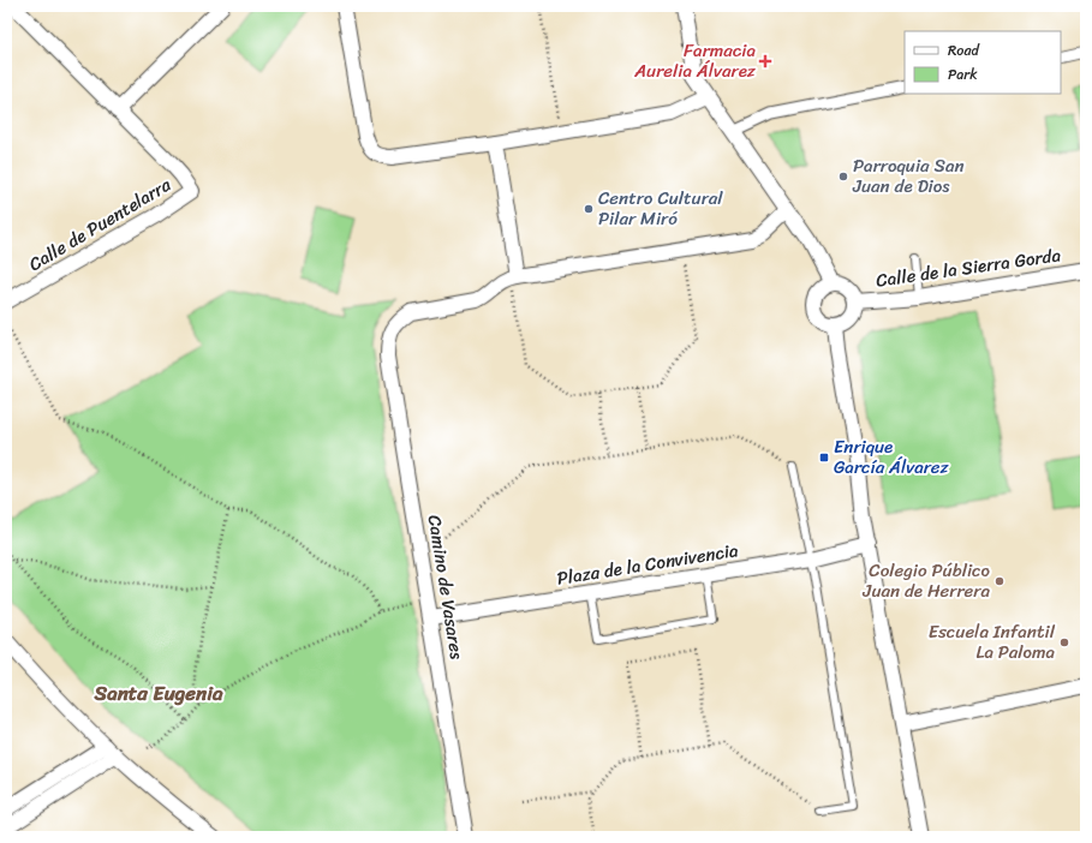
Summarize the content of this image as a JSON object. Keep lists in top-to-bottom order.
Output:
{
  "streets": {
    "street": [
      "Calle de Puentelarra",
      "Calle de la Sierra Gorda",
      "Plaza de la Convivencia",
      "Camino de Vasares"
    ]
  },
  "crossings": [
    ["Plaza de la Convivencia", "Camino de Vasares"]
  ],
  "districts": ["Santa Eugenia"],
  "places": {
    "health": ["Farmacia Aurelia Álvarez"],
    "other": [
      "Parroquia San Juan de Dios",
      "Centro Cultural Pilar Miró",
      "Colegio Público Juan de Herrera",
      "Escuela Infantil La Paloma"
    ],
    "transit": ["Enrique García Álvarez"]
  },
  "legend": ["Road", "Park"]
}
